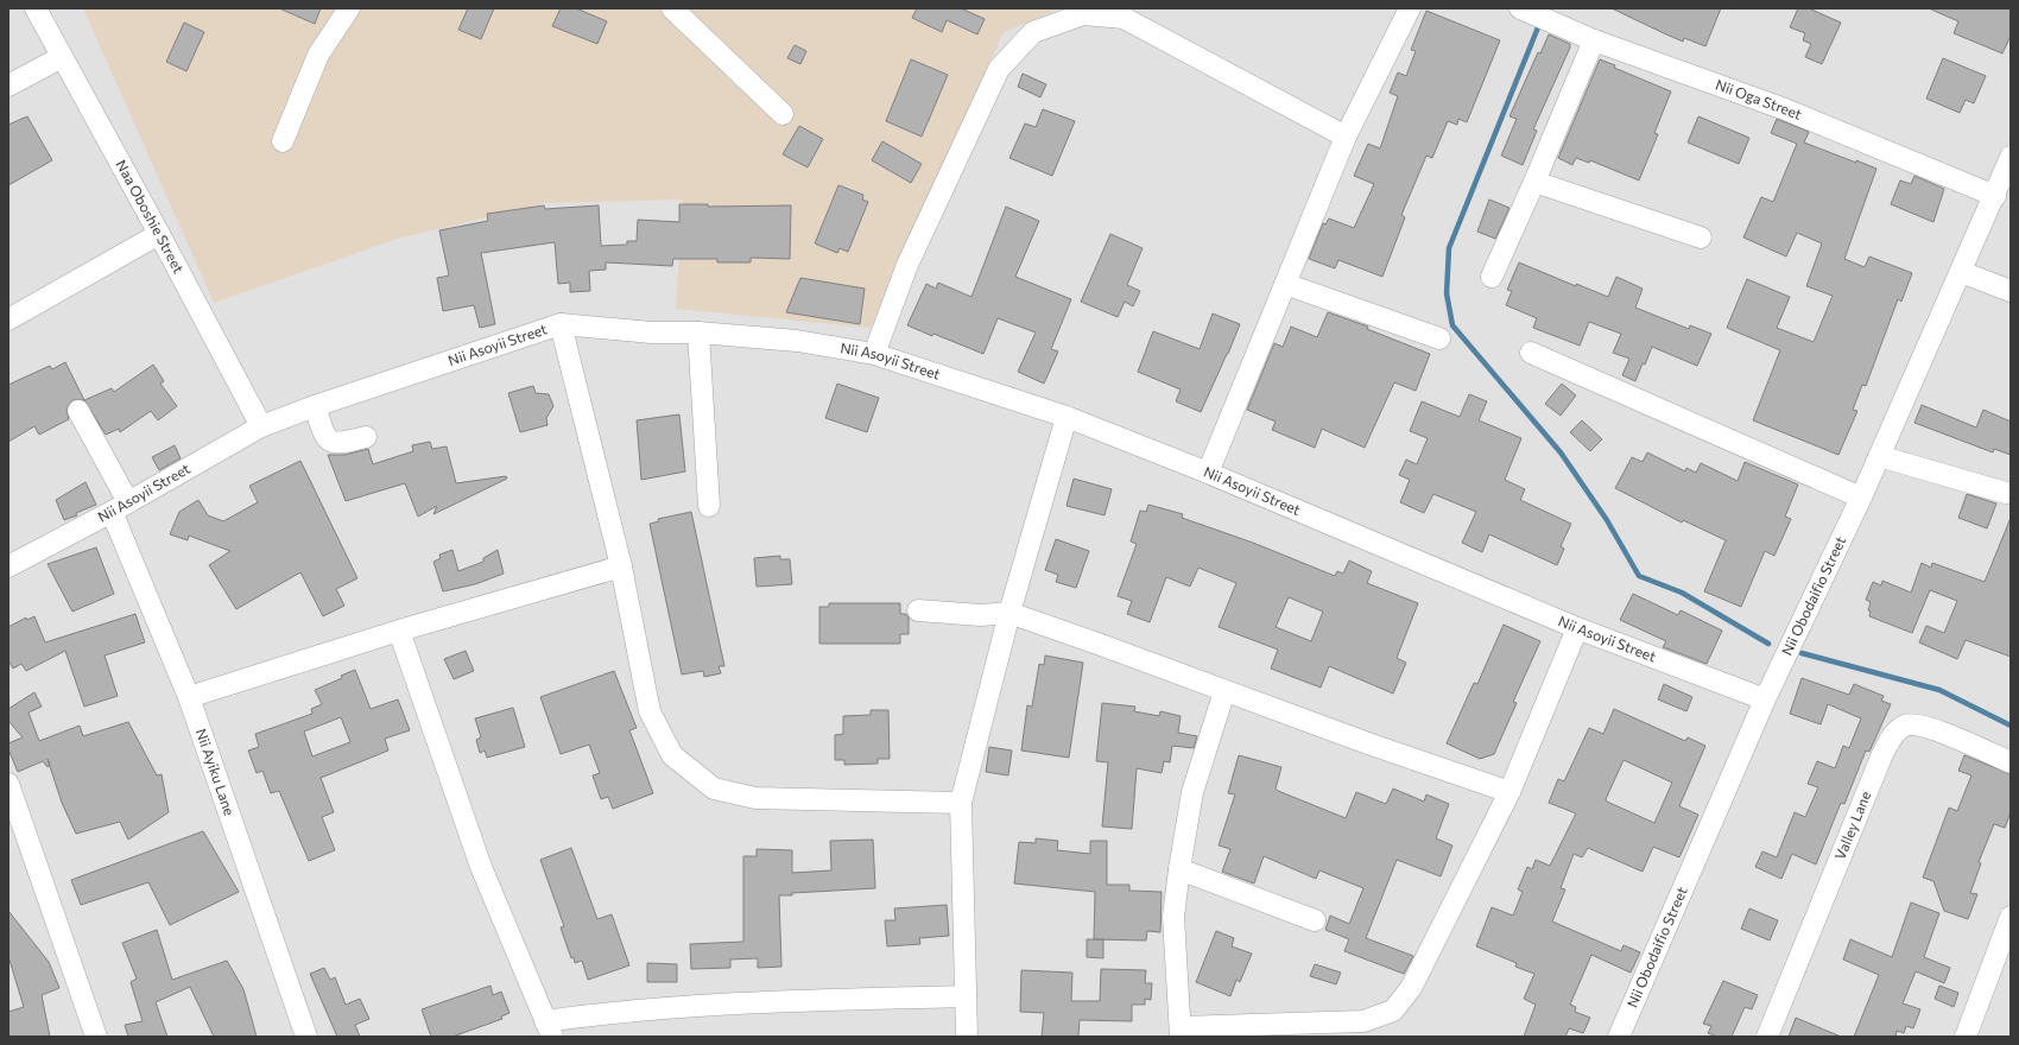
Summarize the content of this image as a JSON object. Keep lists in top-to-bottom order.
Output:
{
  "streets": {
    "street": [
      "Nii Oga Street",
      "Naa Oboshie Street",
      "Nii Asoyii Street",
      "Nii Obodaifio Street",
      "Nii Ayiku Lane",
      "Valley Lane"
    ]
  },
  "crossings": [
    ["Nii Oga Street", "Nii Obodaifio Street"],
    ["Naa Oboshie Street", "Nii Asoyii Street"],
    ["Nii Asoyii Street", "Nii Obodaifio Street"],
    ["Nii Asoyii Street", "Nii Ayiku Lane"]
  ]
}
